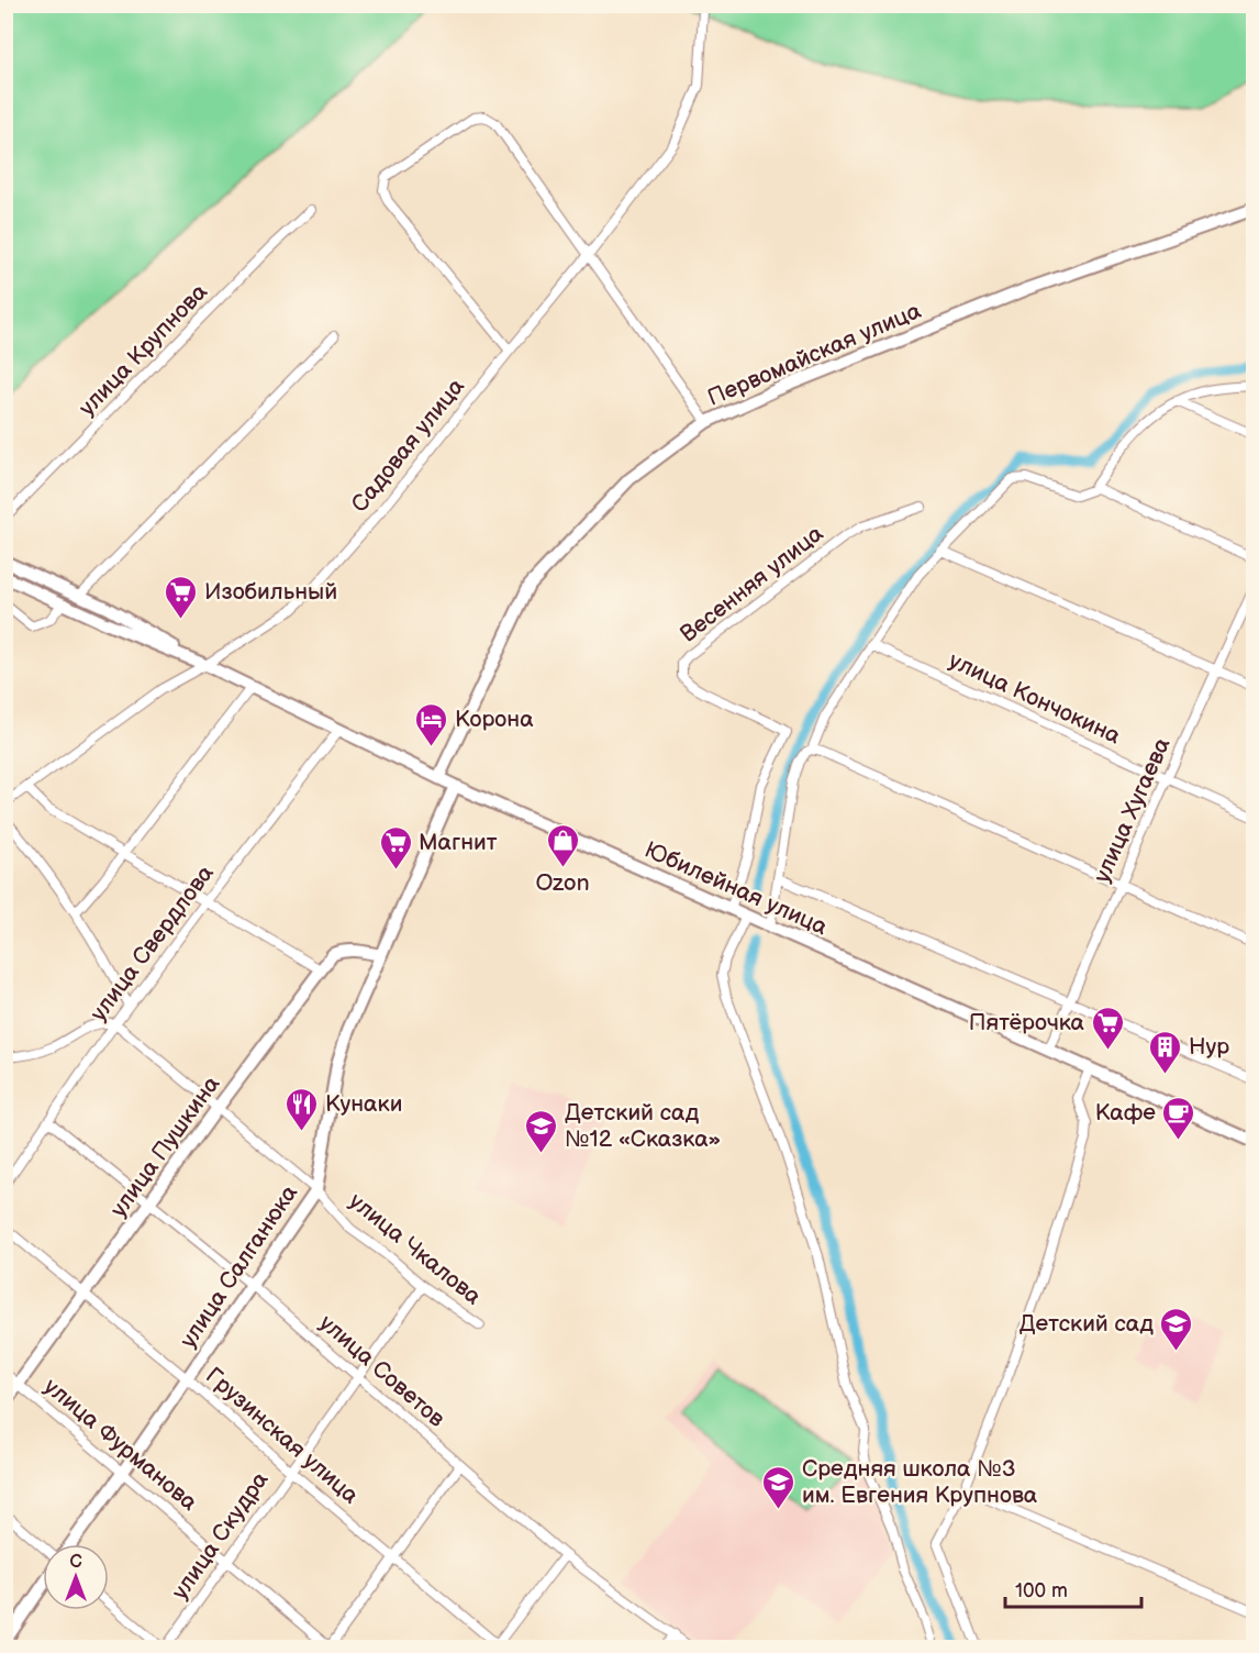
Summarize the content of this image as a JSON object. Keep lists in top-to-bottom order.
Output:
{
  "streets": {
    "main road": [
      "Первомайская улица",
      "Юбилейная улица",
      "улица Пушкина",
      "улица Салганюка"
    ],
    "street": [
      "улица Крупнова",
      "Садовая улица",
      "Весенняя улица",
      "улица Кончокина",
      "улица Хугаева",
      "улица Свердлова",
      "улица Чкалова",
      "улица Советов",
      "Грузинская улица",
      "улица Фурманова",
      "улица Скудра"
    ]
  },
  "crossings": [
    ["Первомайская улица", "Юбилейная улица"],
    ["Садовая улица", "Юбилейная улица"],
    ["Весенняя улица", "Юбилейная улица"],
    ["улица Кончокина", "улица Хугаева"],
    ["улица Хугаева", "Юбилейная улица"],
    ["Юбилейная улица", "улица Свердлова"],
    ["Юбилейная улица", "улица Салганюка"],
    ["улица Свердлова", "улица Чкалова"],
    ["улица Свердлова", "улица Советов"],
    ["улица Пушкина", "улица Чкалова"],
    ["улица Пушкина", "улица Салганюка"],
    ["улица Пушкина", "улица Советов"],
    ["улица Пушкина", "Грузинская улица"],
    ["улица Пушкина", "улица Фурманова"],
    ["улица Чкалова", "улица Салганюка"],
    ["улица Чкалова", "улица Скудра"],
    ["улица Салганюка", "улица Советов"],
    ["улица Салганюка", "Грузинская улица"],
    ["улица Салганюка", "улица Фурманова"],
    ["улица Советов", "улица Скудра"],
    ["Грузинская улица", "улица Скудра"],
    ["улица Фурманова", "улица Скудра"]
  ],
  "places": {
    "supermarket": ["Изобильный", "Магнит", "Пятёрочка"],
    "hotel": ["Корона"],
    "shop": ["Ozon"],
    "building": ["Нур"],
    "restaurant": ["Кунаки"],
    "cafe": ["Кафе"],
    "school or university": ["Детский сад №12 «Сказка»", "Детский сад", "Средняя школа №3 им. Евгения Крупнова"]
  },
  "scale_bar": "100 m",
  "north": "top"
}
